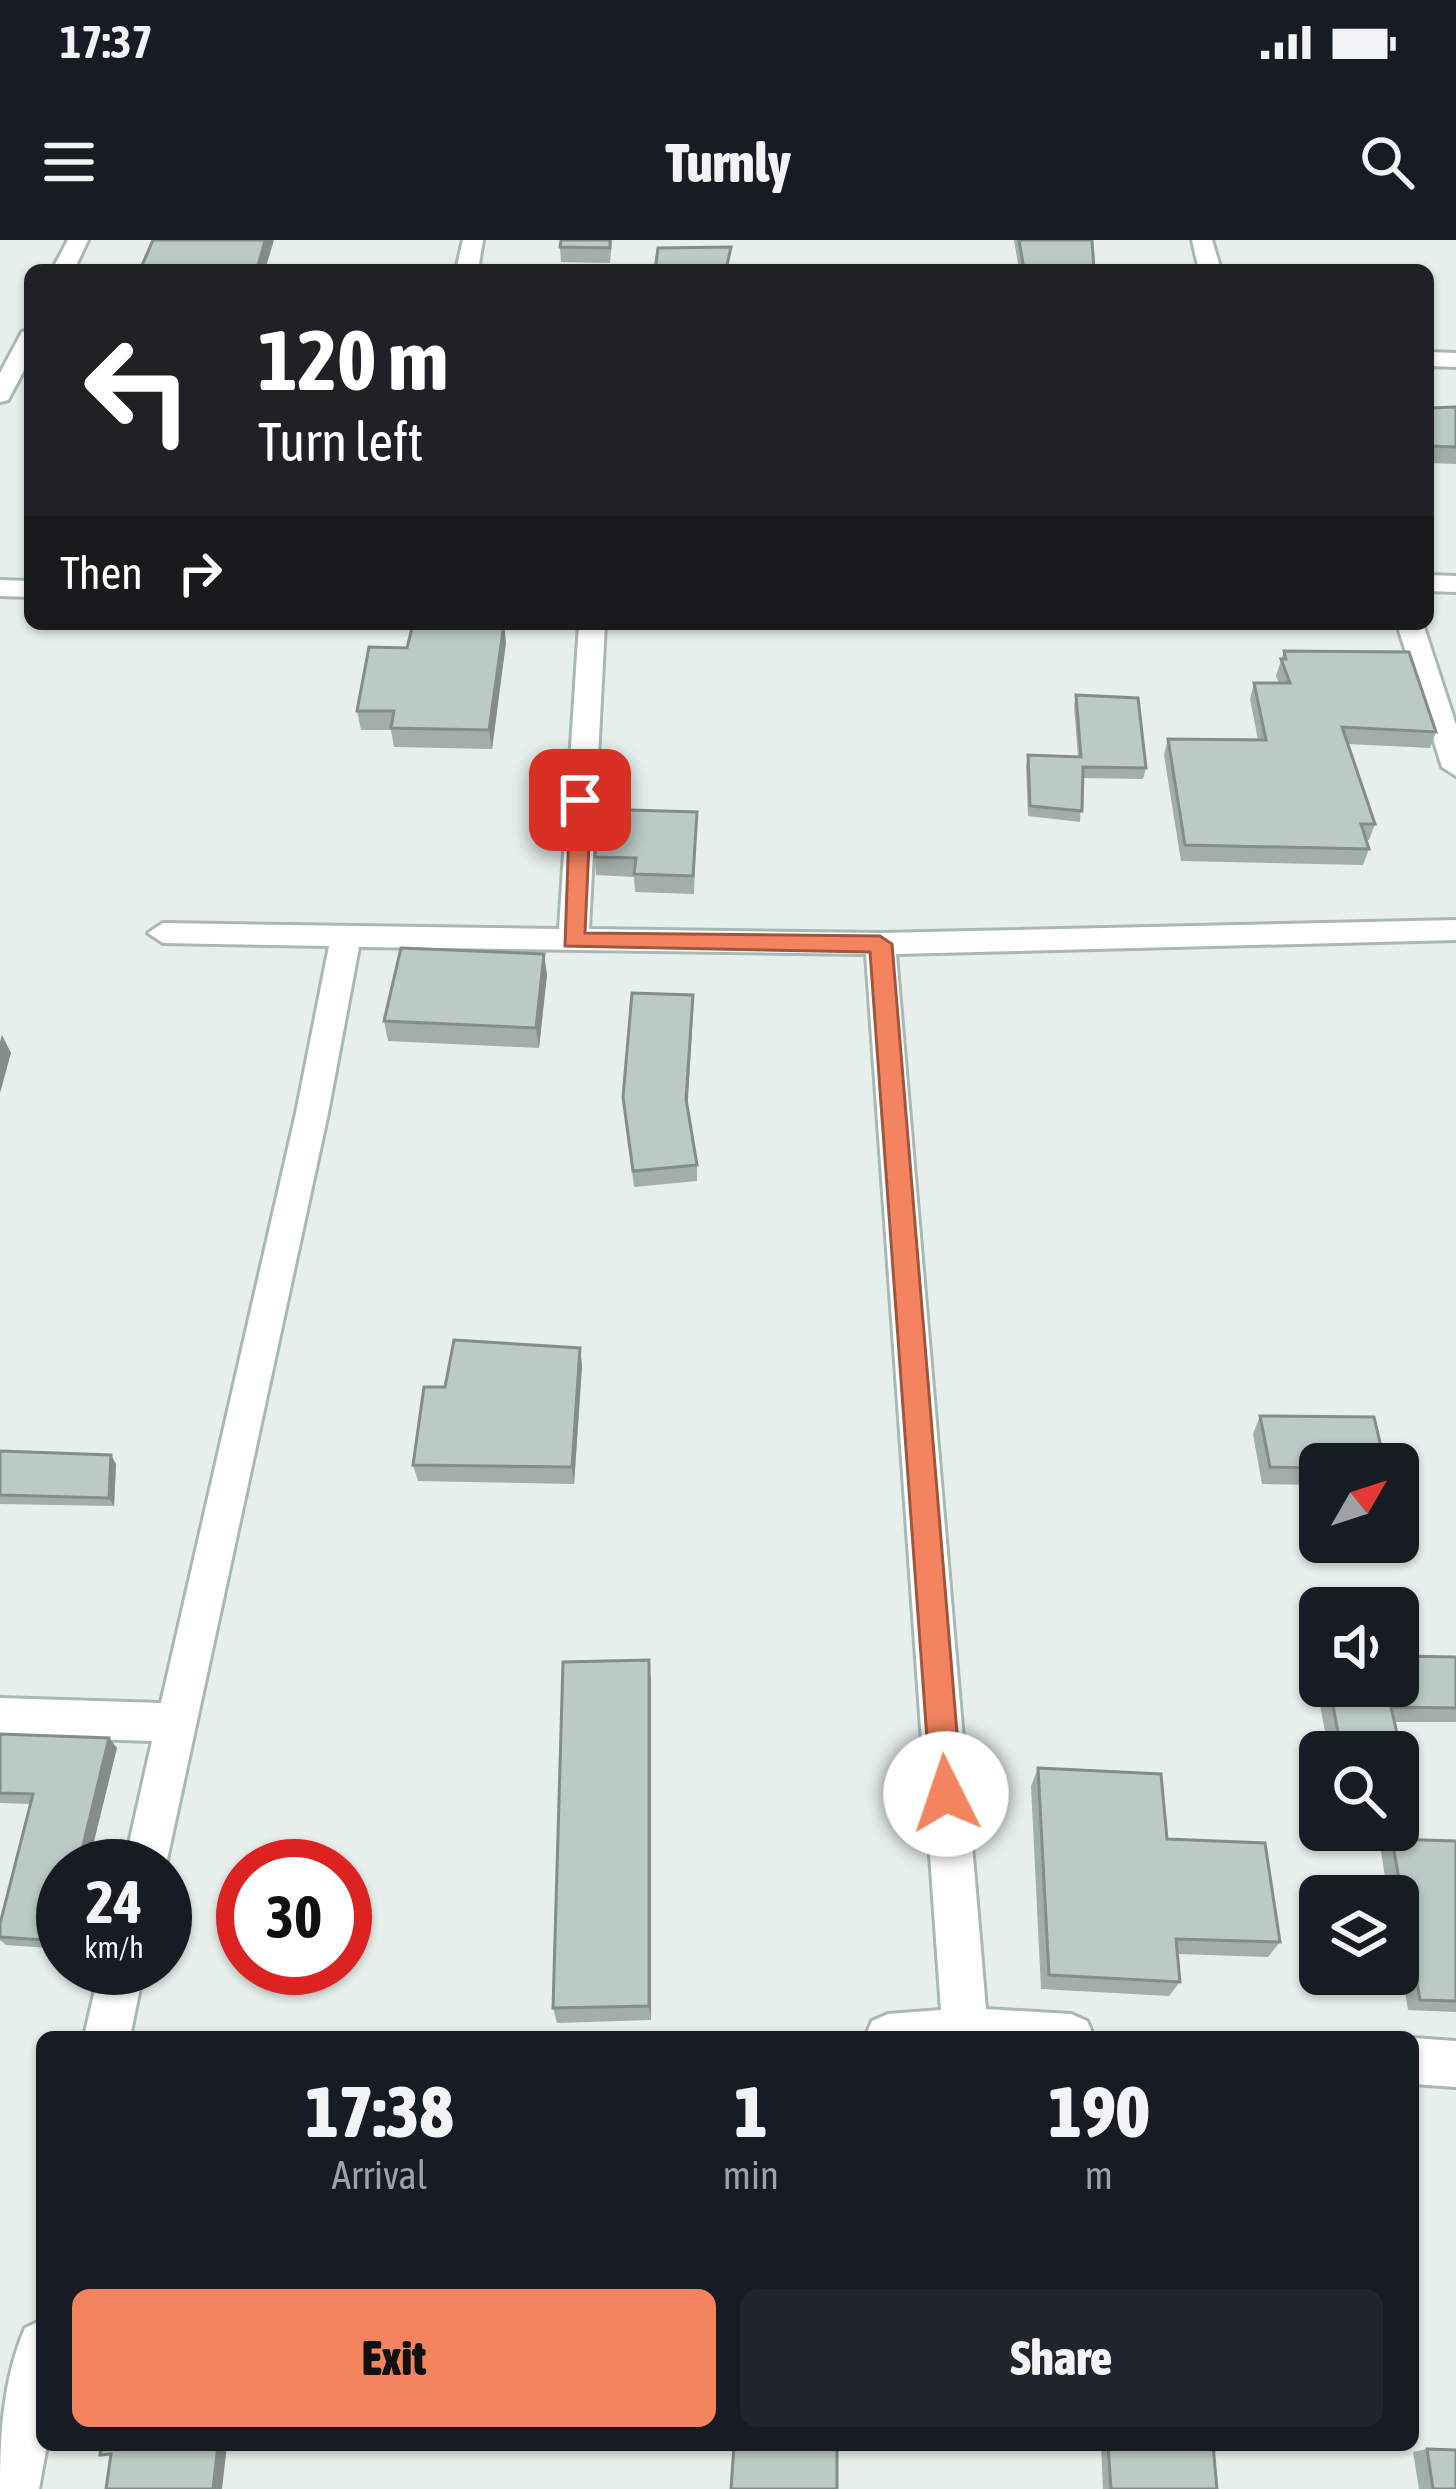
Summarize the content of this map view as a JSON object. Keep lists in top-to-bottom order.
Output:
{
  "north": "top right",
  "page": {
    "status": "17:37",
    "header": "Turnly",
    "turn": ["120 m", "Turn left"],
    "then": "Then",
    "speed": "24 km/h",
    "limit": "30",
    "eta": [
      "17:38",
      "Arrival",
      "1",
      "min",
      "190",
      "m"
    ],
    "buttons": ["Exit", "Share"]
  }
}
